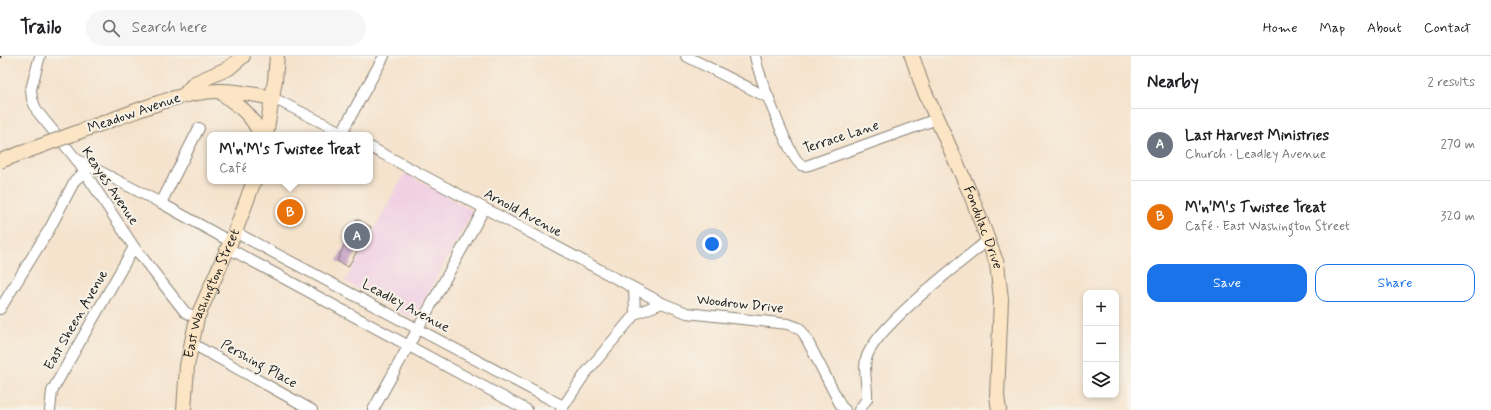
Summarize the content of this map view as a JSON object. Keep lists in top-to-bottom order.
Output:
{
  "streets": {
    "main road": ["Meadow Avenue", "Fondulac Drive", "East Washington Street"],
    "street": [
      "Terrace Lane",
      "Keayes Avenue",
      "Arnold Avenue",
      "Woodrow Drive",
      "Leadley Avenue",
      "East Sheen Avenue",
      "Pershing Place"
    ]
  },
  "crossings": [
    ["Terrace Lane", "Fondulac Drive"],
    ["Keayes Avenue", "East Washington Street"],
    ["Keayes Avenue", "Leadley Avenue"],
    ["Keayes Avenue", "East Sheen Avenue"],
    ["Arnold Avenue", "Woodrow Drive"],
    ["East Washington Street", "Leadley Avenue"],
    ["East Washington Street", "Pershing Place"]
  ],
  "page": {
    "header": "Trailo",
    "search": "Search here",
    "nav": [
      "Home",
      "Map",
      "About",
      "Contact"
    ],
    "heading": ["Nearby", "2 results"],
    "list": [
      {
        "mark": "A",
        "name": "Last Harvest Ministries",
        "note": "Church · Leadley Avenue",
        "value": "270 m"
      },
      {
        "mark": "B",
        "name": "M'n'M's Twistee Treat",
        "note": "Café · East Washington Street",
        "value": "320 m"
      }
    ],
    "popup": ["M'n'M's Twistee Treat", "Café"],
    "pins": ["B", "A"],
    "buttons": ["Save", "Share"],
    "map_buttons": ["+", "−"]
  }
}
